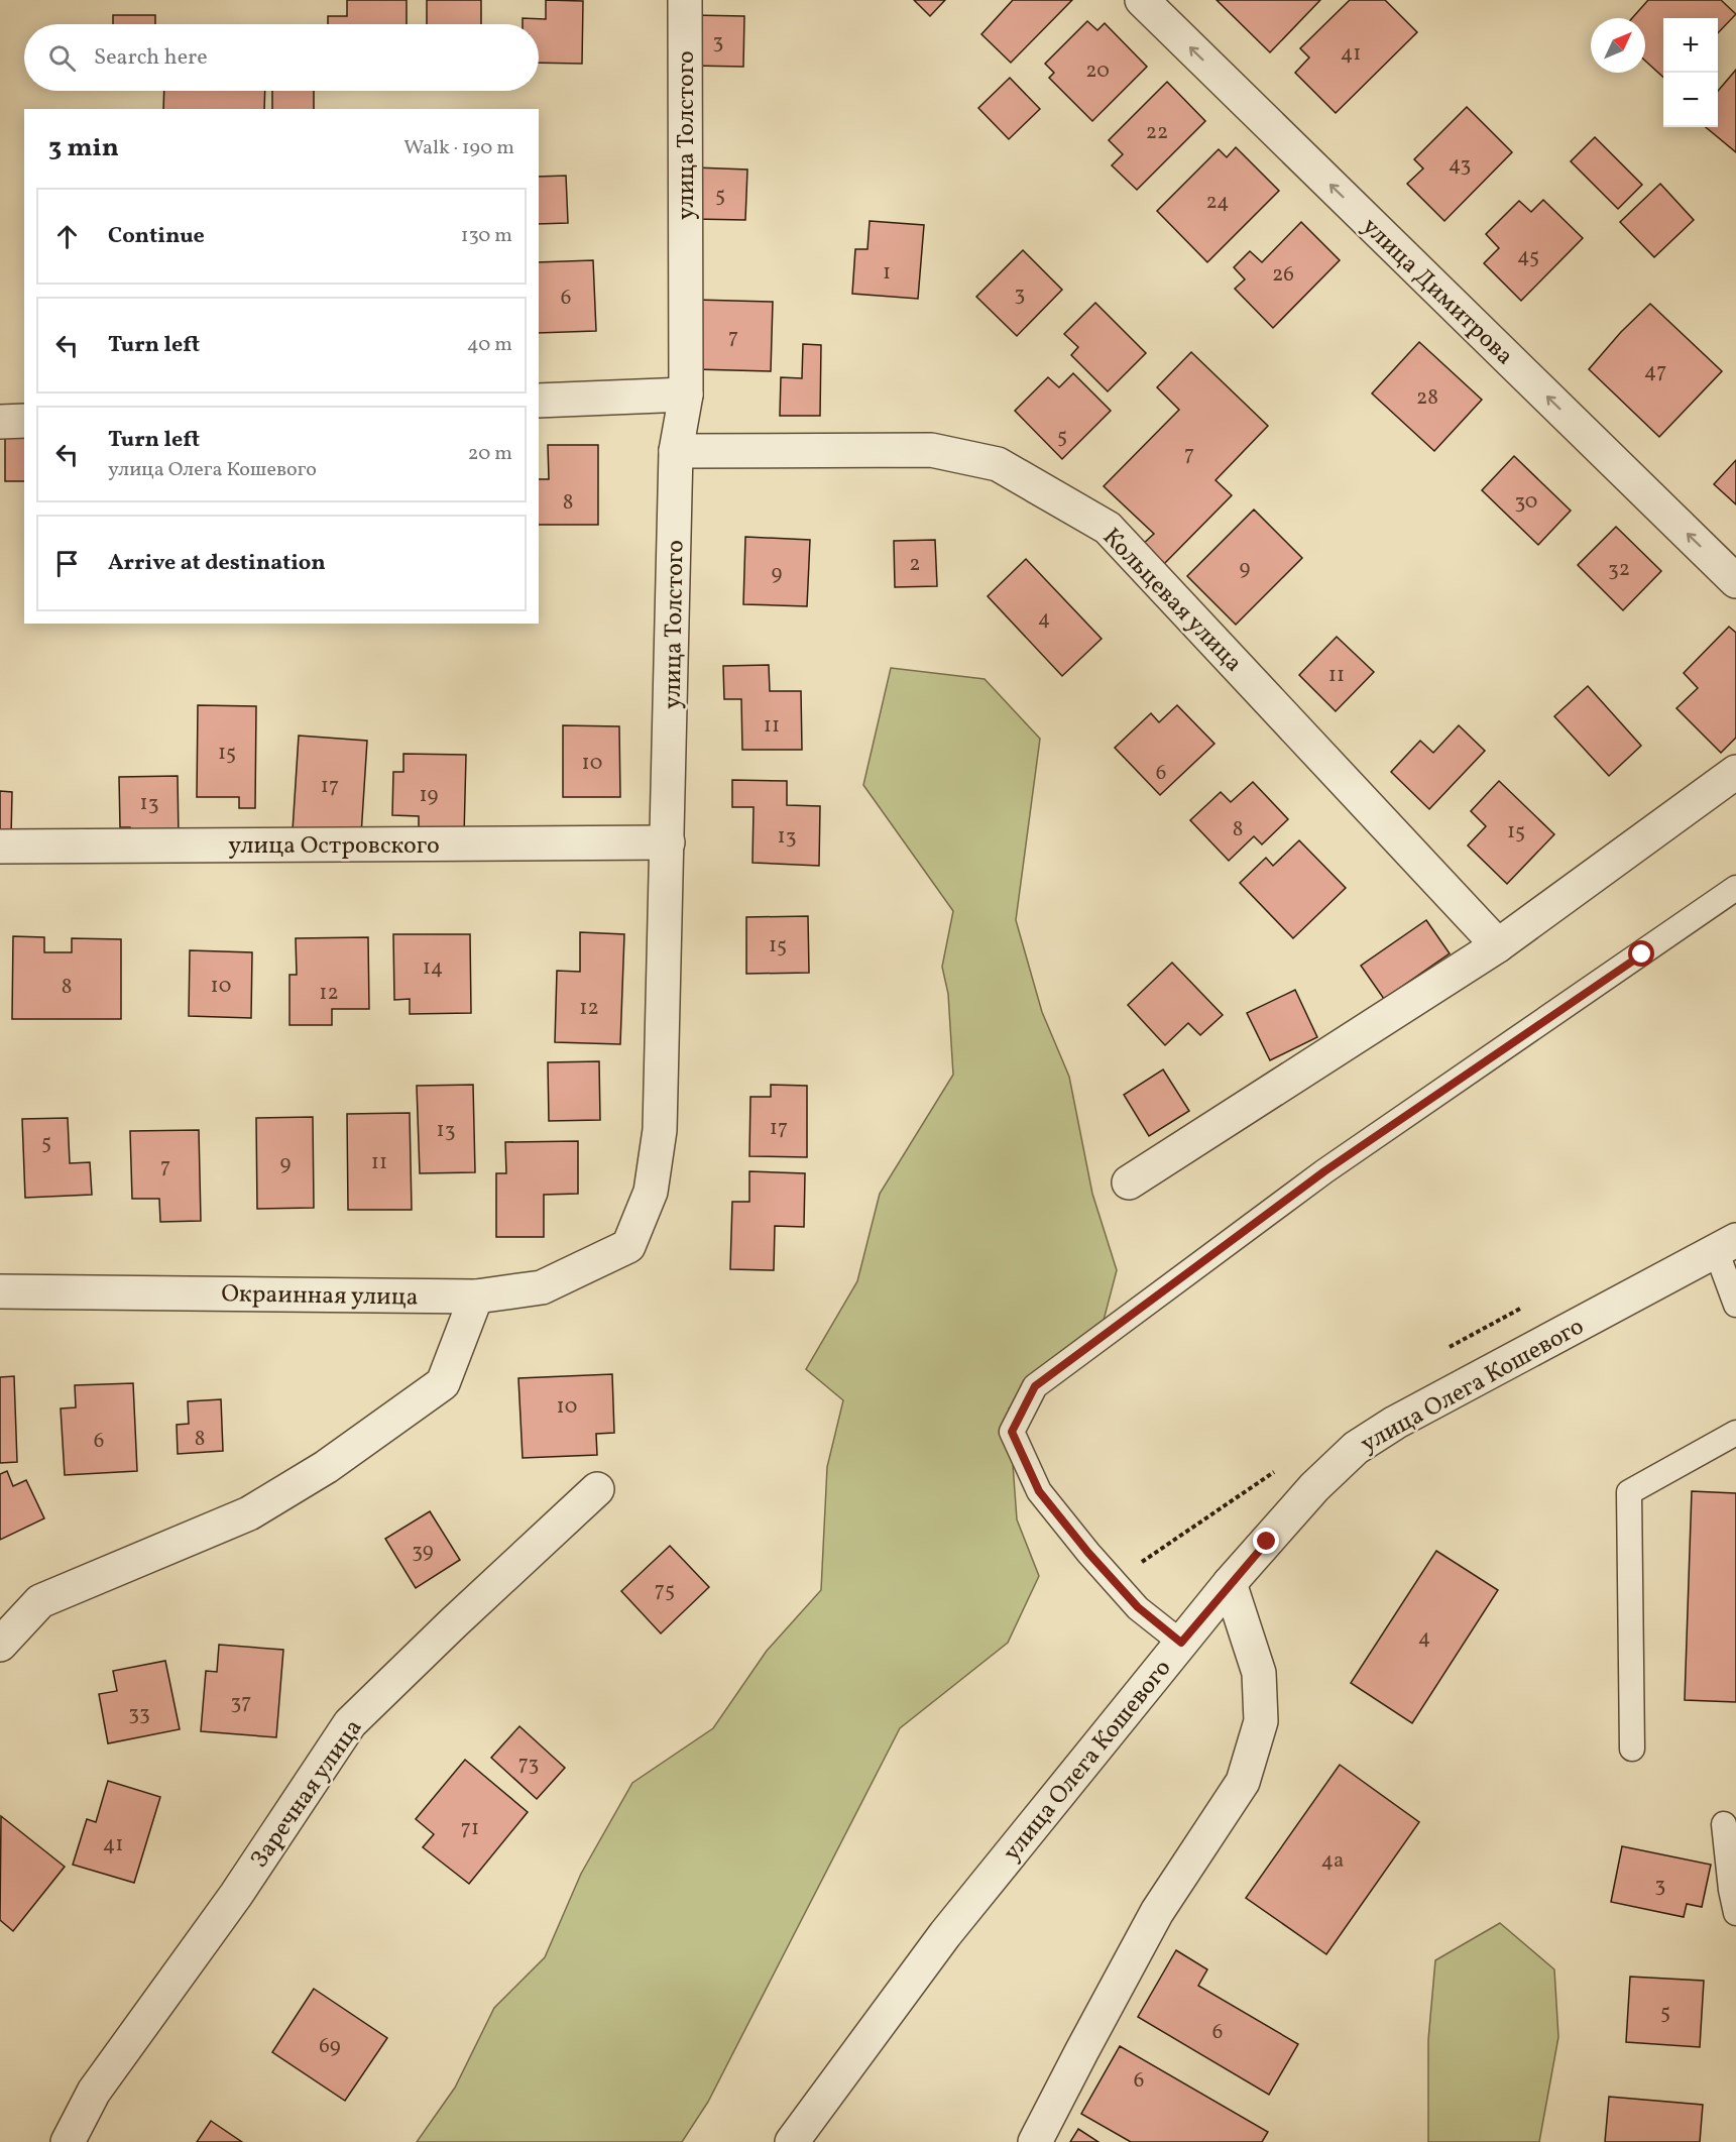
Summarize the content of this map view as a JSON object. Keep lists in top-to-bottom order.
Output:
{
  "streets": {
    "street": [
      "улица Толстого",
      "улица Димитрова",
      "Кольцевая улица",
      "улица Островского",
      "Окраинная улица",
      "улица Олега Кошевого",
      "Заречная улица"
    ]
  },
  "crossings": [
    ["улица Толстого", "Кольцевая улица"],
    ["улица Толстого", "улица Островского"],
    ["улица Толстого", "Окраинная улица"]
  ],
  "one_way": ["улица Димитрова"],
  "house_numbers": [
    "3",
    "41",
    "20",
    "22",
    "43",
    "5",
    "24",
    "45",
    "1",
    "26",
    "3",
    "6",
    "7",
    "47",
    "28",
    "5",
    "7",
    "30",
    "8",
    "2",
    "9",
    "32",
    "9",
    "4",
    "11",
    "11",
    "15",
    "10",
    "6",
    "17",
    "19",
    "13",
    "8",
    "15",
    "13",
    "15",
    "14",
    "10",
    "8",
    "12",
    "12",
    "17",
    "13",
    "5",
    "11",
    "9",
    "7",
    "10",
    "8",
    "6",
    "39",
    "75",
    "4",
    "37",
    "33",
    "73",
    "71",
    "41",
    "4а",
    "3",
    "5",
    "6",
    "69",
    "6"
  ],
  "north": "top right",
  "page": {
    "map_buttons": ["+", "−"],
    "search": "Search here",
    "heading": ["3 min", "Walk · 190 m"],
    "list": [
      ["Continue", "130 m"],
      ["Turn left", "40 m"],
      ["Turn left", "улица Олега Кошевого", "20 m"],
      "Arrive at destination"
    ]
  }
}
